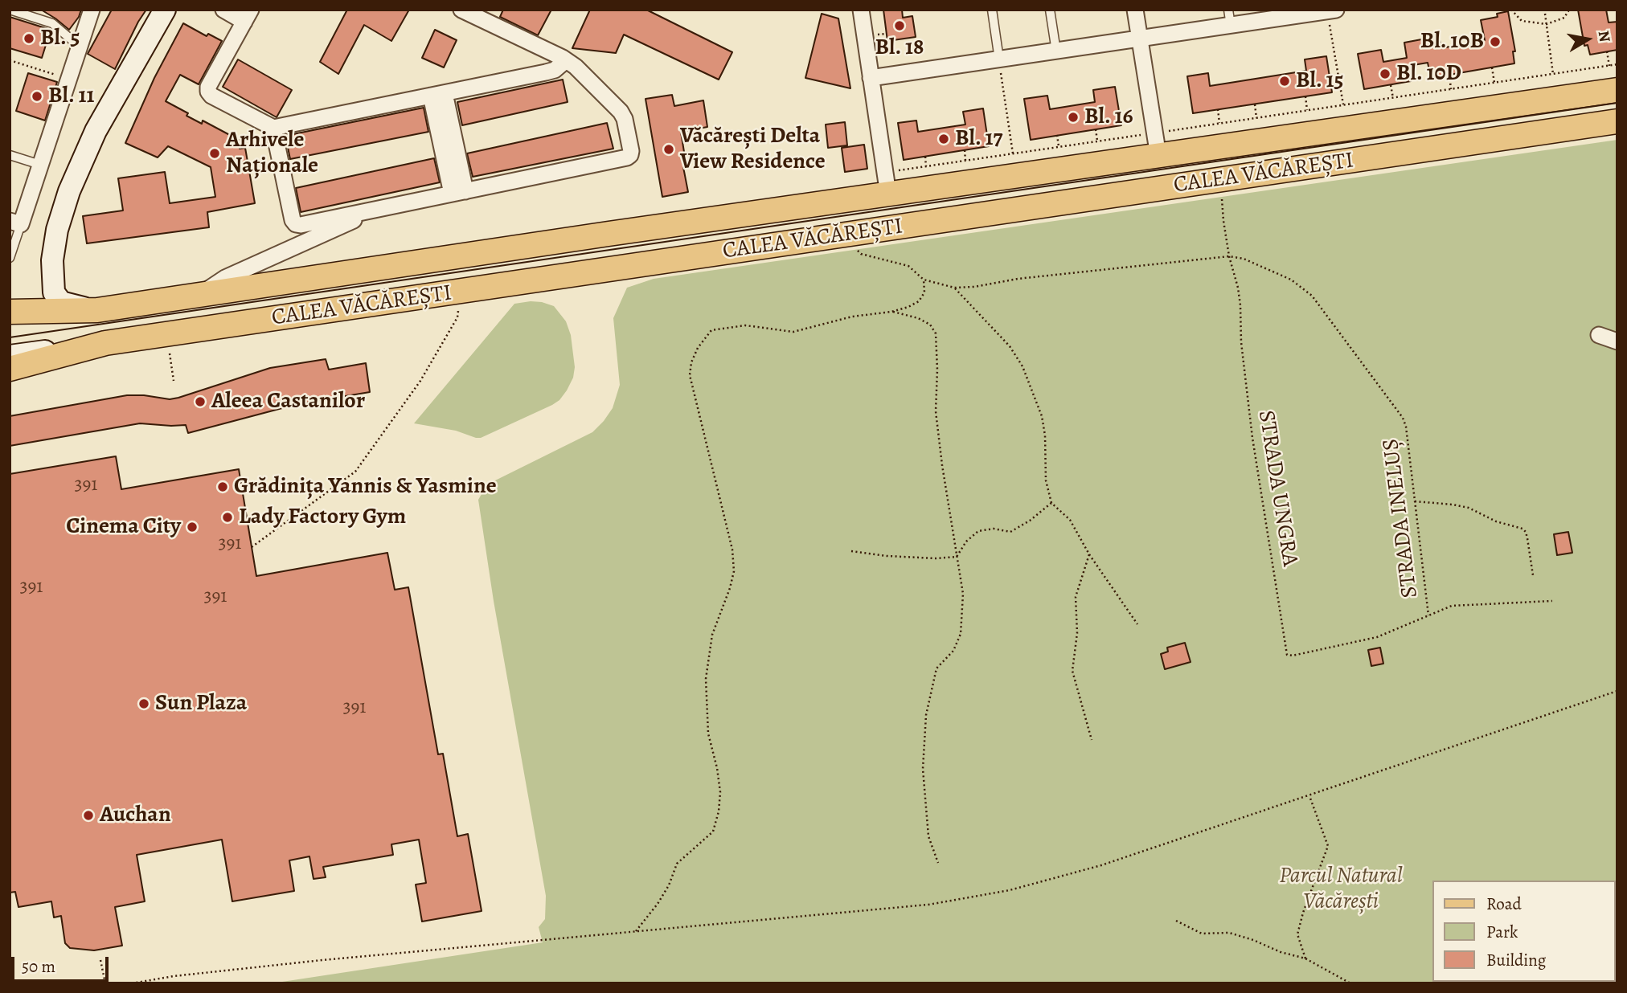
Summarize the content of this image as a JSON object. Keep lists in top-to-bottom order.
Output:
{
  "streets": {
    "main road": ["CALEA VĂCĂREȘTI"],
    "path": ["STRADA UNGRA", "STRADA INELUȘ"]
  },
  "crossings": [
    ["CALEA VĂCĂREȘTI", "STRADA UNGRA"],
    ["STRADA UNGRA", "STRADA INELUȘ"]
  ],
  "parks": ["Parcul Natural Văcărești"],
  "places": [
    "Bl. 18",
    "Bl. 5",
    "Bl. 10B",
    "Bl. 10D",
    "Bl. 15",
    "Bl. 11",
    "Bl. 16",
    "Bl. 17",
    "Văcărești Delta View Residence",
    "Arhivele Naționale",
    "Aleea Castanilor",
    "Grădinița Yannis & Yasmine",
    "Lady Factory Gym",
    "Cinema City",
    "Sun Plaza",
    "Auchan"
  ],
  "house_numbers": [
    "391",
    "391",
    "391",
    "391",
    "391"
  ],
  "legend": ["Road", "Park", "Building"],
  "scale_bar": "50 m",
  "north": "right"
}
